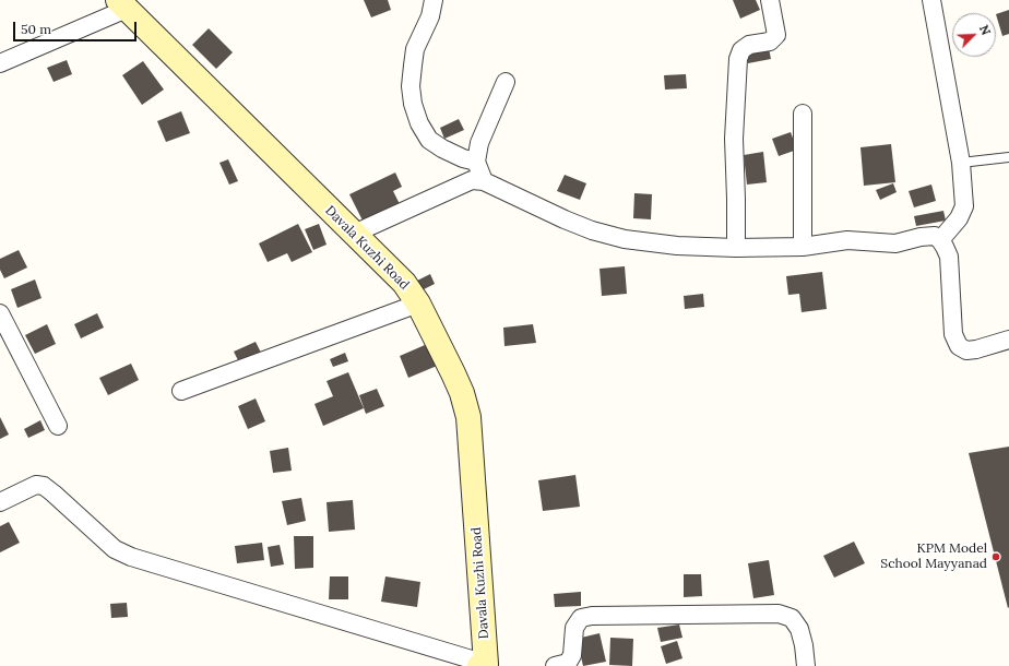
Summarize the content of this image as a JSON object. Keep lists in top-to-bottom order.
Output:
{
  "streets": {
    "street": ["Davala Kuzhi Road"]
  },
  "places": ["KPM Model School Mayyanad"],
  "scale_bar": "50 m",
  "north": "top right"
}
